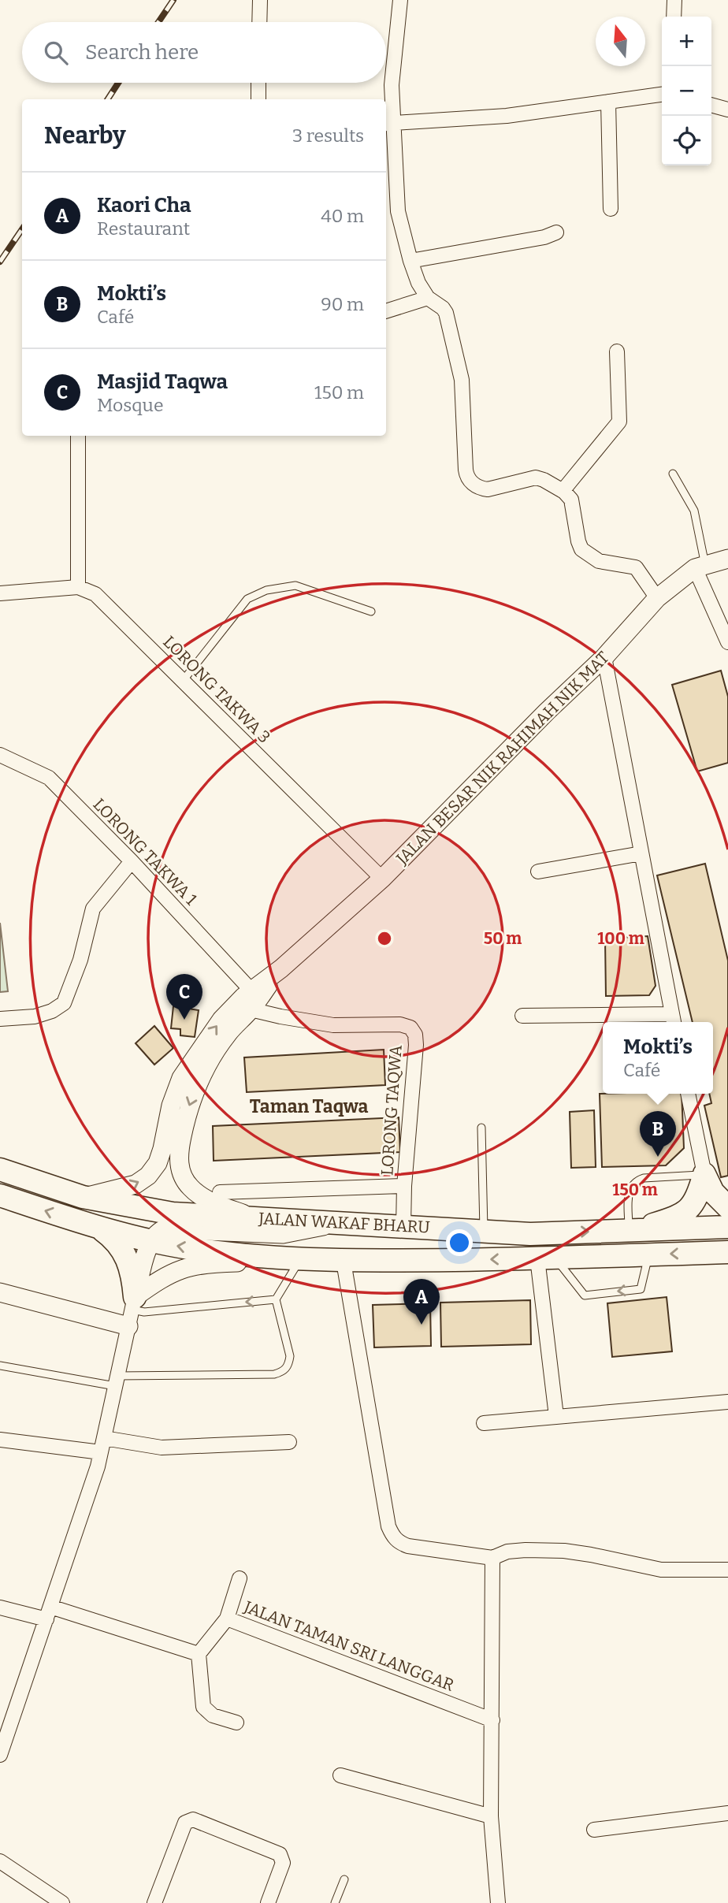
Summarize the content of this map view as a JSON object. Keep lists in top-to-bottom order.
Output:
{
  "streets": {
    "main road": ["JALAN WAKAF BHARU"],
    "street": [
      "LORONG TAKWA 3",
      "JALAN BESAR NIK RAHIMAH NIK MAT",
      "LORONG TAKWA 1",
      "LORONG TAQWA",
      "JALAN TAMAN SRI LANGGAR"
    ]
  },
  "crossings": [
    ["LORONG TAKWA 3", "JALAN BESAR NIK RAHIMAH NIK MAT"],
    ["JALAN BESAR NIK RAHIMAH NIK MAT", "LORONG TAKWA 1"],
    ["JALAN BESAR NIK RAHIMAH NIK MAT", "LORONG TAQWA"],
    ["JALAN BESAR NIK RAHIMAH NIK MAT", "JALAN WAKAF BHARU"],
    ["LORONG TAQWA", "JALAN WAKAF BHARU"]
  ],
  "districts": ["Taman Taqwa"],
  "north": "top",
  "page": {
    "map_buttons": ["+", "−"],
    "search": "Search here",
    "heading": ["Nearby", "3 results"],
    "list": [
      {
        "mark": "A",
        "name": "Kaori Cha",
        "note": "Restaurant",
        "value": "40 m"
      },
      {
        "mark": "B",
        "name": "Mokti’s",
        "note": "Café",
        "value": "90 m"
      },
      {
        "mark": "C",
        "name": "Masjid Taqwa",
        "note": "Mosque",
        "value": "150 m"
      }
    ],
    "pins": ["C", "B", "A"],
    "popup": ["Mokti’s", "Café"]
  },
  "rings": ["50 m", "100 m", "150 m"]
}
